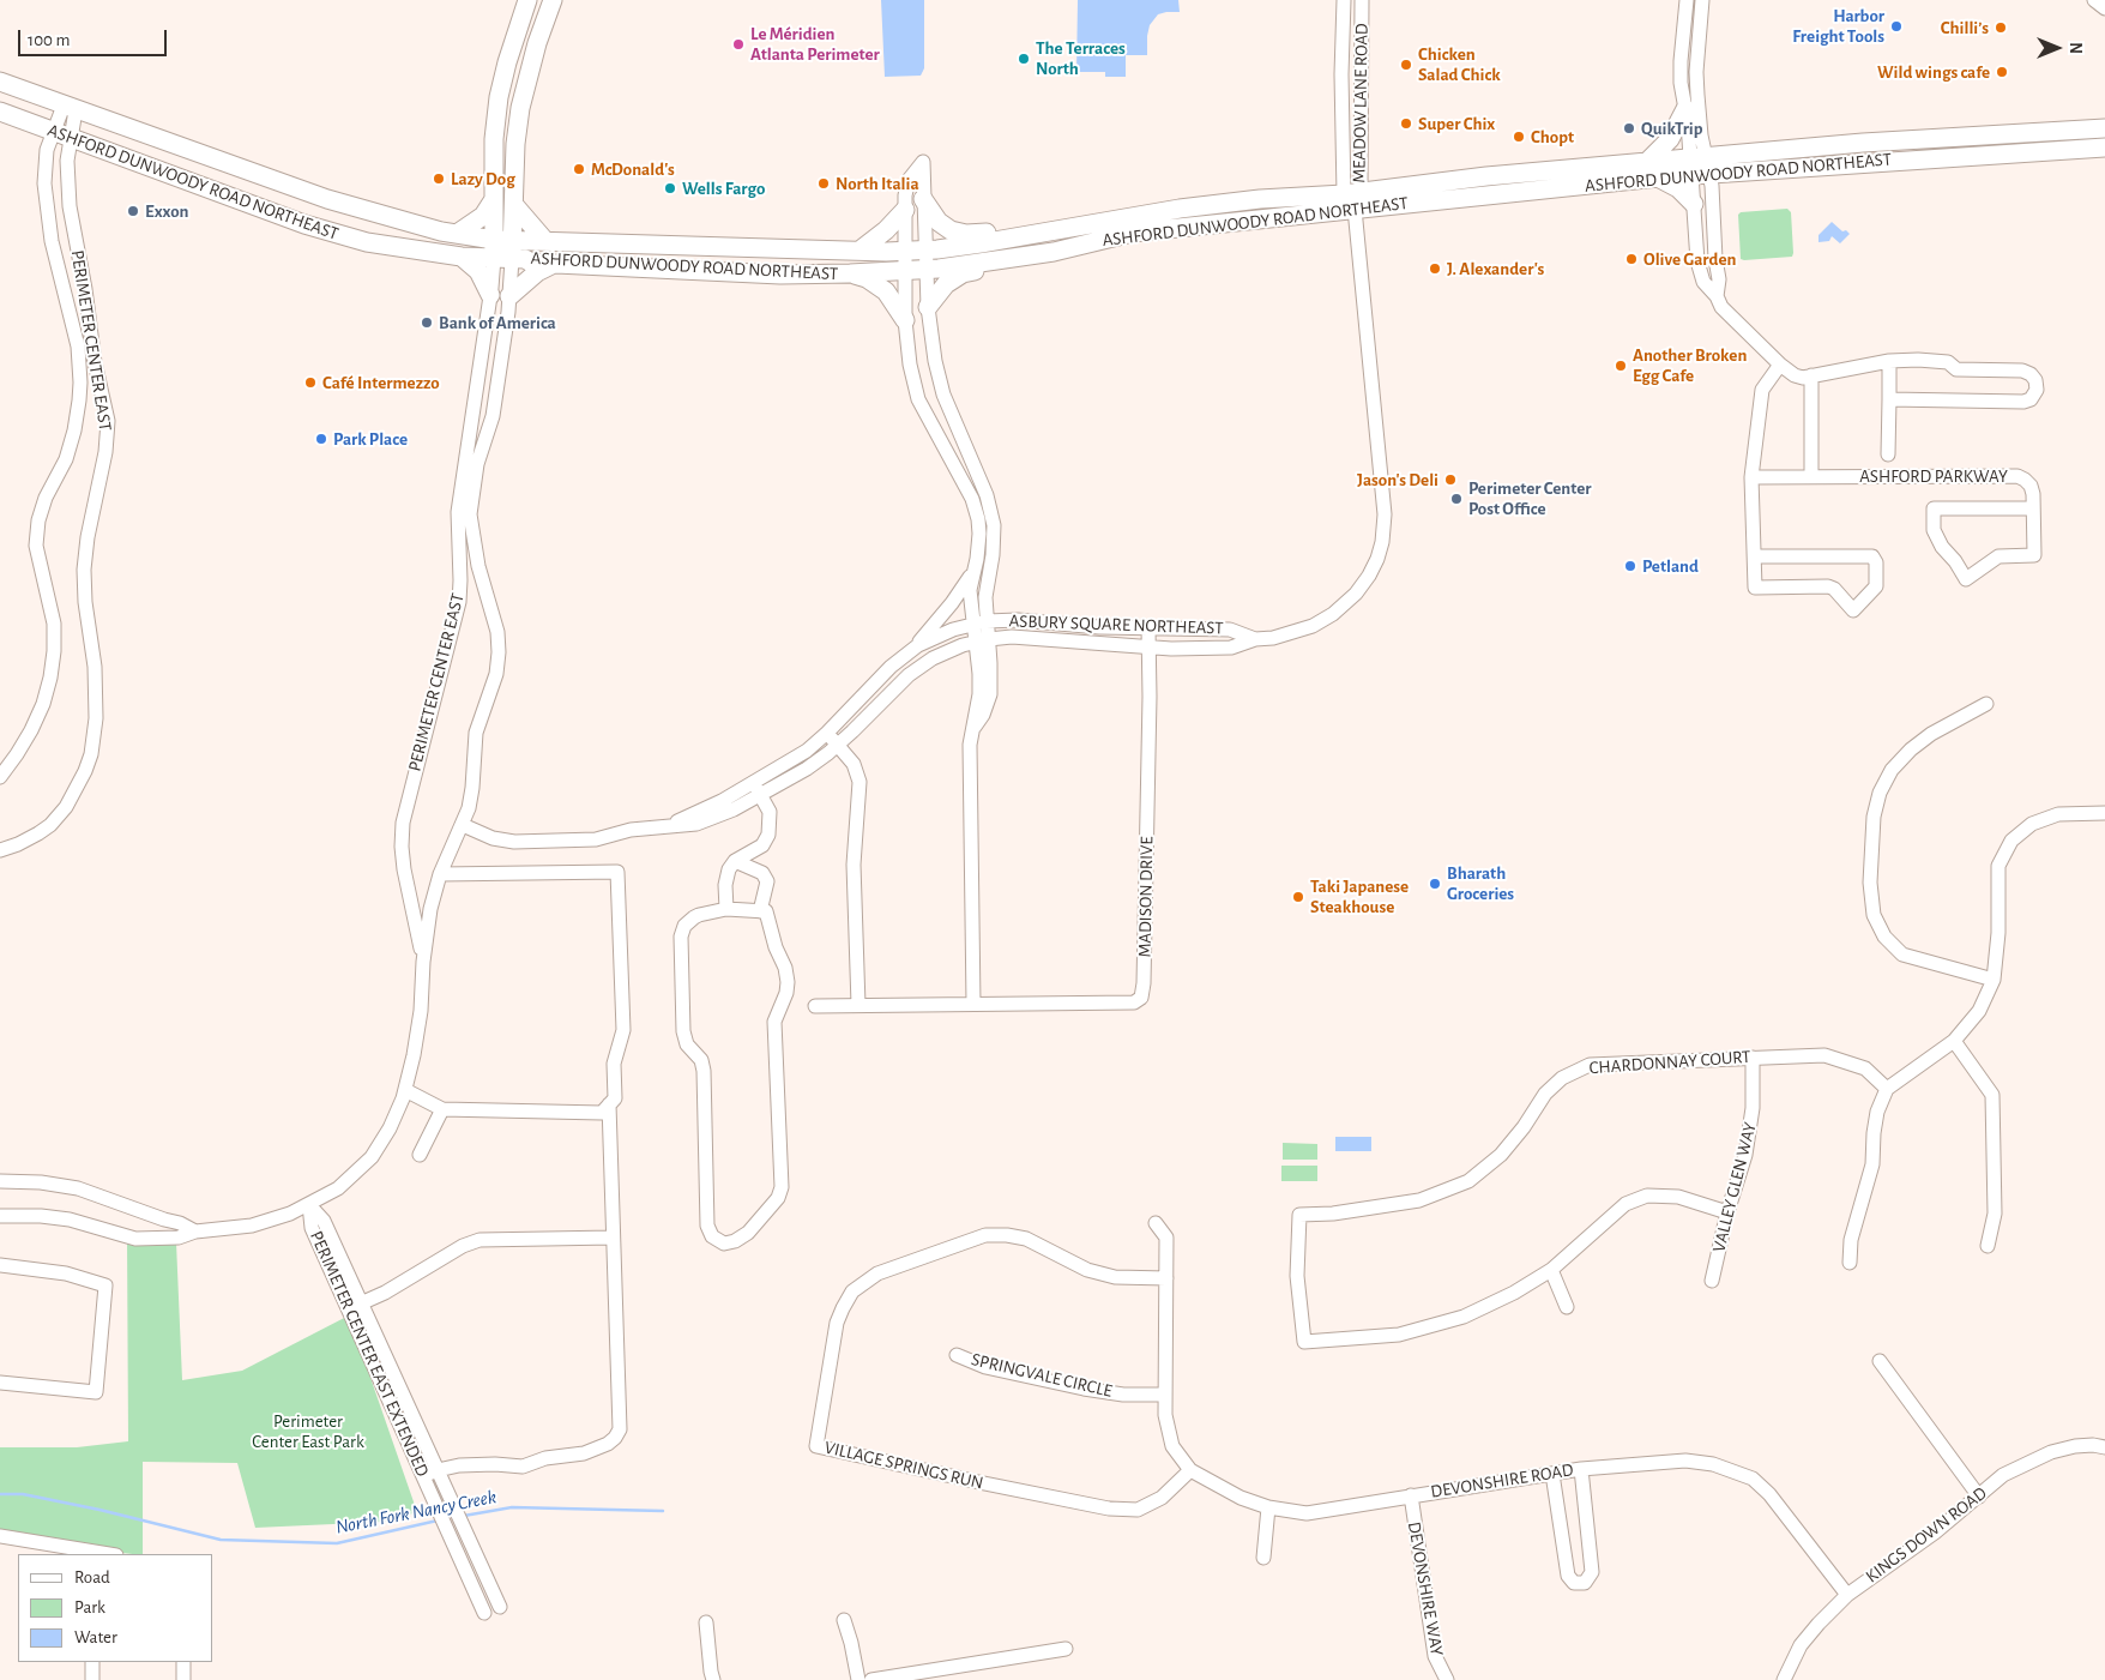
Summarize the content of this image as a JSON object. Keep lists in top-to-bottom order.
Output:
{
  "streets": {
    "main road": ["ASHFORD DUNWOODY ROAD NORTHEAST"],
    "street": [
      "MEADOW LANE ROAD",
      "PERIMETER CENTER EAST",
      "ASHFORD PARKWAY",
      "ASBURY SQUARE NORTHEAST",
      "MADISON DRIVE",
      "CHARDONNAY COURT",
      "VALLEY GLEN WAY",
      "PERIMETER CENTER EAST EXTENDED",
      "SPRINGVALE CIRCLE",
      "VILLAGE SPRINGS RUN",
      "DEVONSHIRE ROAD",
      "KINGS DOWN ROAD",
      "DEVONSHIRE WAY"
    ]
  },
  "crossings": [
    ["MEADOW LANE ROAD", "ASHFORD DUNWOODY ROAD NORTHEAST"],
    ["MEADOW LANE ROAD", "ASBURY SQUARE NORTHEAST"],
    ["ASHFORD DUNWOODY ROAD NORTHEAST", "PERIMETER CENTER EAST"],
    ["ASHFORD DUNWOODY ROAD NORTHEAST", "ASBURY SQUARE NORTHEAST"],
    ["PERIMETER CENTER EAST", "ASBURY SQUARE NORTHEAST"],
    ["PERIMETER CENTER EAST", "PERIMETER CENTER EAST EXTENDED"],
    ["ASBURY SQUARE NORTHEAST", "MADISON DRIVE"],
    ["CHARDONNAY COURT", "VALLEY GLEN WAY"],
    ["SPRINGVALE CIRCLE", "DEVONSHIRE ROAD"],
    ["VILLAGE SPRINGS RUN", "DEVONSHIRE ROAD"],
    ["DEVONSHIRE ROAD", "KINGS DOWN ROAD"],
    ["DEVONSHIRE ROAD", "DEVONSHIRE WAY"]
  ],
  "water": ["North Fork Nancy Creek"],
  "parks": ["Perimeter Center East Park"],
  "places": [
    "Harbor Freight Tools",
    "Chilli’s",
    "Le Méridien Atlanta Perimeter",
    "The Terraces North",
    "Chicken Salad Chick",
    "Wild wings cafe",
    "Super Chix",
    "QuikTrip",
    "Chopt",
    "McDonald's",
    "Lazy Dog",
    "North Italia",
    "Wells Fargo",
    "Exxon",
    "Olive Garden",
    "J. Alexander's",
    "Bank of America",
    "Another Broken Egg Cafe",
    "Café Intermezzo",
    "Park Place",
    "Jason's Deli",
    "Perimeter Center Post Office",
    "Petland",
    "Bharath Groceries",
    "Taki Japanese Steakhouse"
  ],
  "legend": ["Road", "Park", "Water"],
  "scale_bar": "100 m",
  "north": "right"
}
